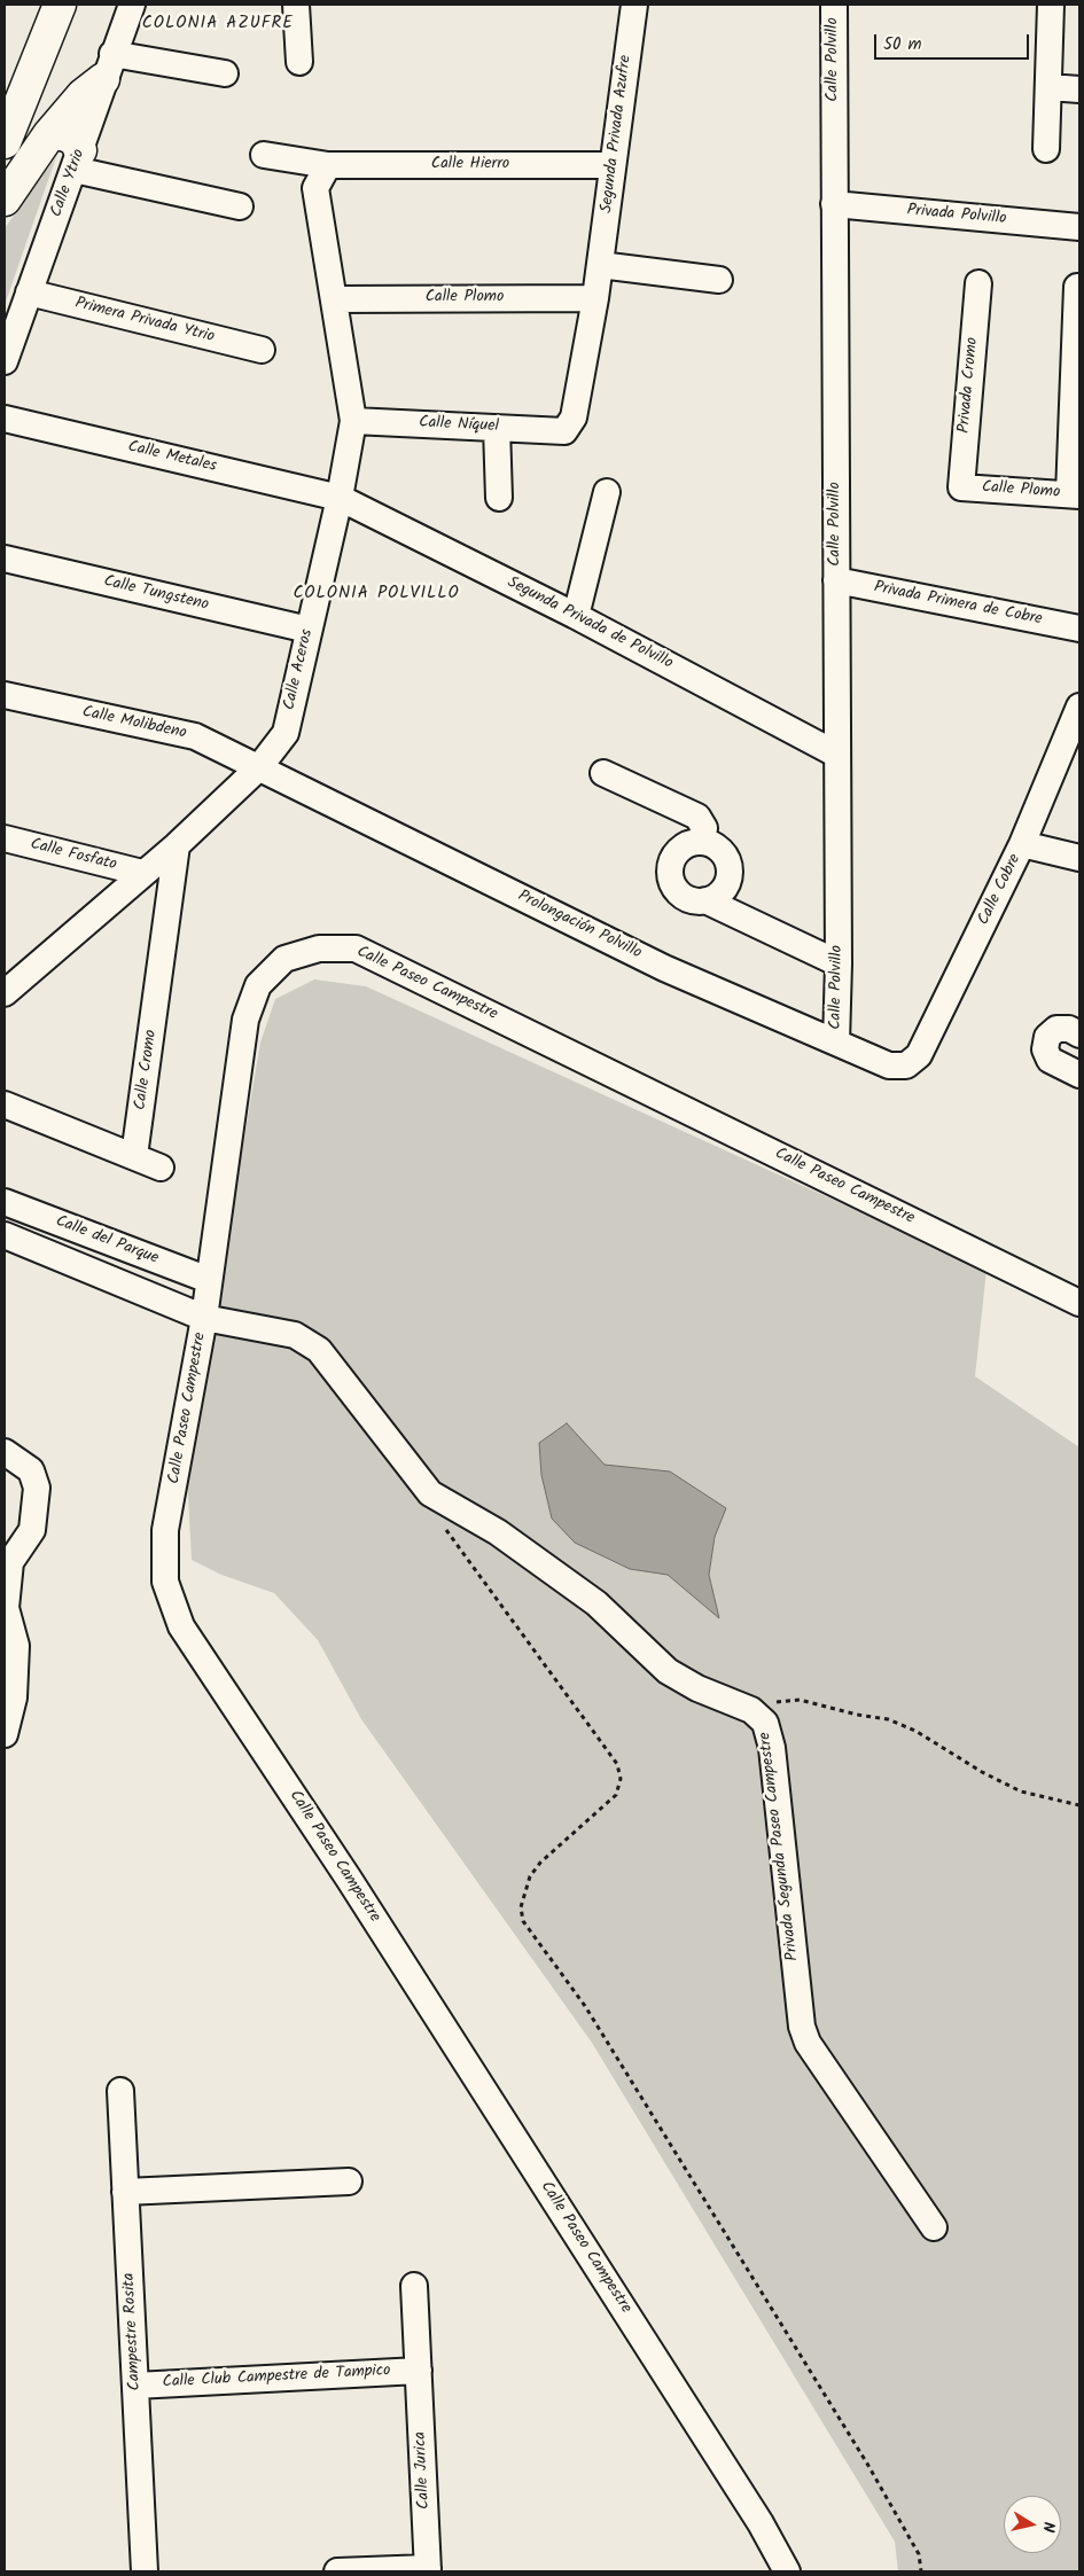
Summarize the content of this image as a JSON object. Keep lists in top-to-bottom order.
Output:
{
  "streets": {
    "street": [
      "Calle Polvillo",
      "Segunda Privada Azufre",
      "Calle Hierro",
      "Calle Ytrio",
      "Privada Polvillo",
      "Calle Plomo",
      "Primera Privada Ytrio",
      "Privada Cromo",
      "Calle Níquel",
      "Calle Metales",
      "Calle Tungsteno",
      "Privada Primera de Cobre",
      "Segunda Privada de Polvillo",
      "Calle Aceros",
      "Calle Molibdeno",
      "Calle Fosfato",
      "Calle Cobre",
      "Prolongación Polvillo",
      "Calle Paseo Campestre",
      "Calle Cromo",
      "Calle del Parque",
      "Privada Segunda Paseo Campestre",
      "Campestre Rosita",
      "Calle Club Campestre de Tampico",
      "Calle Jurica"
    ]
  },
  "crossings": [
    ["Calle Polvillo", "Privada Polvillo"],
    ["Calle Polvillo", "Privada Primera de Cobre"],
    ["Calle Polvillo", "Segunda Privada de Polvillo"],
    ["Calle Polvillo", "Prolongación Polvillo"],
    ["Segunda Privada Azufre", "Calle Hierro"],
    ["Segunda Privada Azufre", "Calle Plomo"],
    ["Segunda Privada Azufre", "Calle Níquel"],
    ["Calle Hierro", "Calle Aceros"],
    ["Calle Ytrio", "Primera Privada Ytrio"],
    ["Calle Plomo", "Privada Cromo"],
    ["Calle Plomo", "Calle Aceros"],
    ["Calle Níquel", "Calle Aceros"],
    ["Calle Metales", "Segunda Privada de Polvillo"],
    ["Calle Metales", "Calle Aceros"],
    ["Calle Tungsteno", "Calle Aceros"],
    ["Segunda Privada de Polvillo", "Calle Aceros"],
    ["Calle Aceros", "Calle Molibdeno"],
    ["Calle Aceros", "Calle Fosfato"],
    ["Calle Aceros", "Prolongación Polvillo"],
    ["Calle Aceros", "Calle Cromo"],
    ["Calle Molibdeno", "Prolongación Polvillo"],
    ["Calle Cobre", "Prolongación Polvillo"],
    ["Calle Paseo Campestre", "Calle del Parque"],
    ["Calle Paseo Campestre", "Privada Segunda Paseo Campestre"],
    ["Calle del Parque", "Privada Segunda Paseo Campestre"],
    ["Campestre Rosita", "Calle Club Campestre de Tampico"],
    ["Calle Club Campestre de Tampico", "Calle Jurica"]
  ],
  "districts": ["COLONIA AZUFRE", "COLONIA POLVILLO"],
  "scale_bar": "50 m",
  "north": "right"
}
